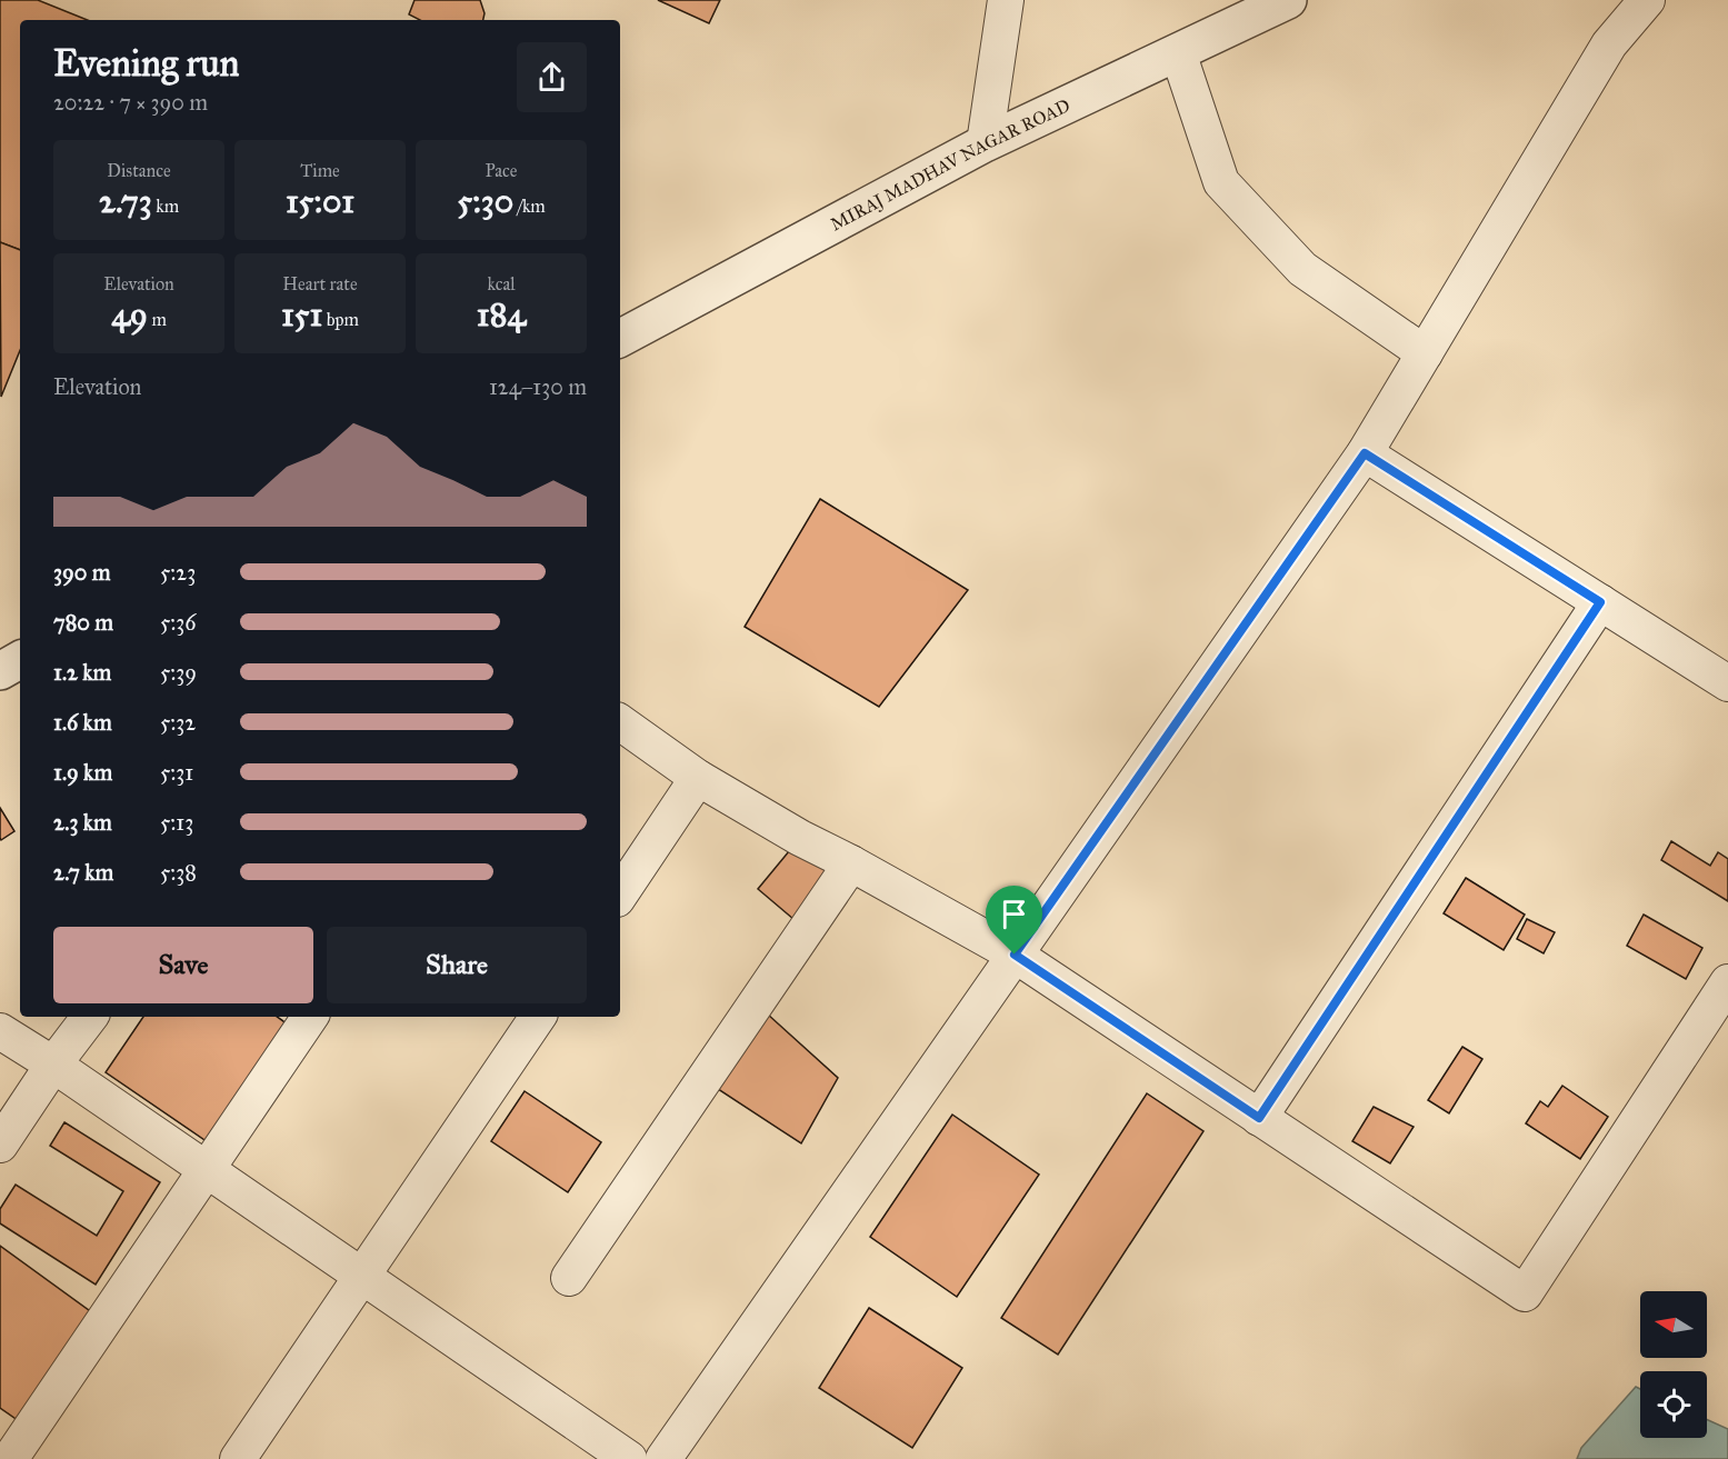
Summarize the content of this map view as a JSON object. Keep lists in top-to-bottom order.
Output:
{
  "streets": {
    "street": ["MIRAJ MADHAV NAGAR ROAD"]
  },
  "north": "left",
  "page": {
    "heading": ["Evening run", "20:22 · 7 × 390 m"],
    "stats": [
      ["Distance", "2.73 km"],
      ["Time", "15:01"],
      ["Pace", "5:30 /km"],
      ["Elevation", "49 m"],
      ["Heart rate", "151 bpm"],
      ["kcal", "184"]
    ],
    "chart": ["Elevation", "124–130 m"],
    "list": [
      {
        "name": "390 m",
        "note": "5:23"
      },
      {
        "name": "780 m",
        "note": "5:36"
      },
      {
        "name": "1.2 km",
        "note": "5:39"
      },
      {
        "name": "1.6 km",
        "note": "5:32"
      },
      {
        "name": "1.9 km",
        "note": "5:31"
      },
      {
        "name": "2.3 km",
        "note": "5:13"
      },
      {
        "name": "2.7 km",
        "note": "5:38"
      }
    ],
    "buttons": ["Save", "Share"]
  }
}
